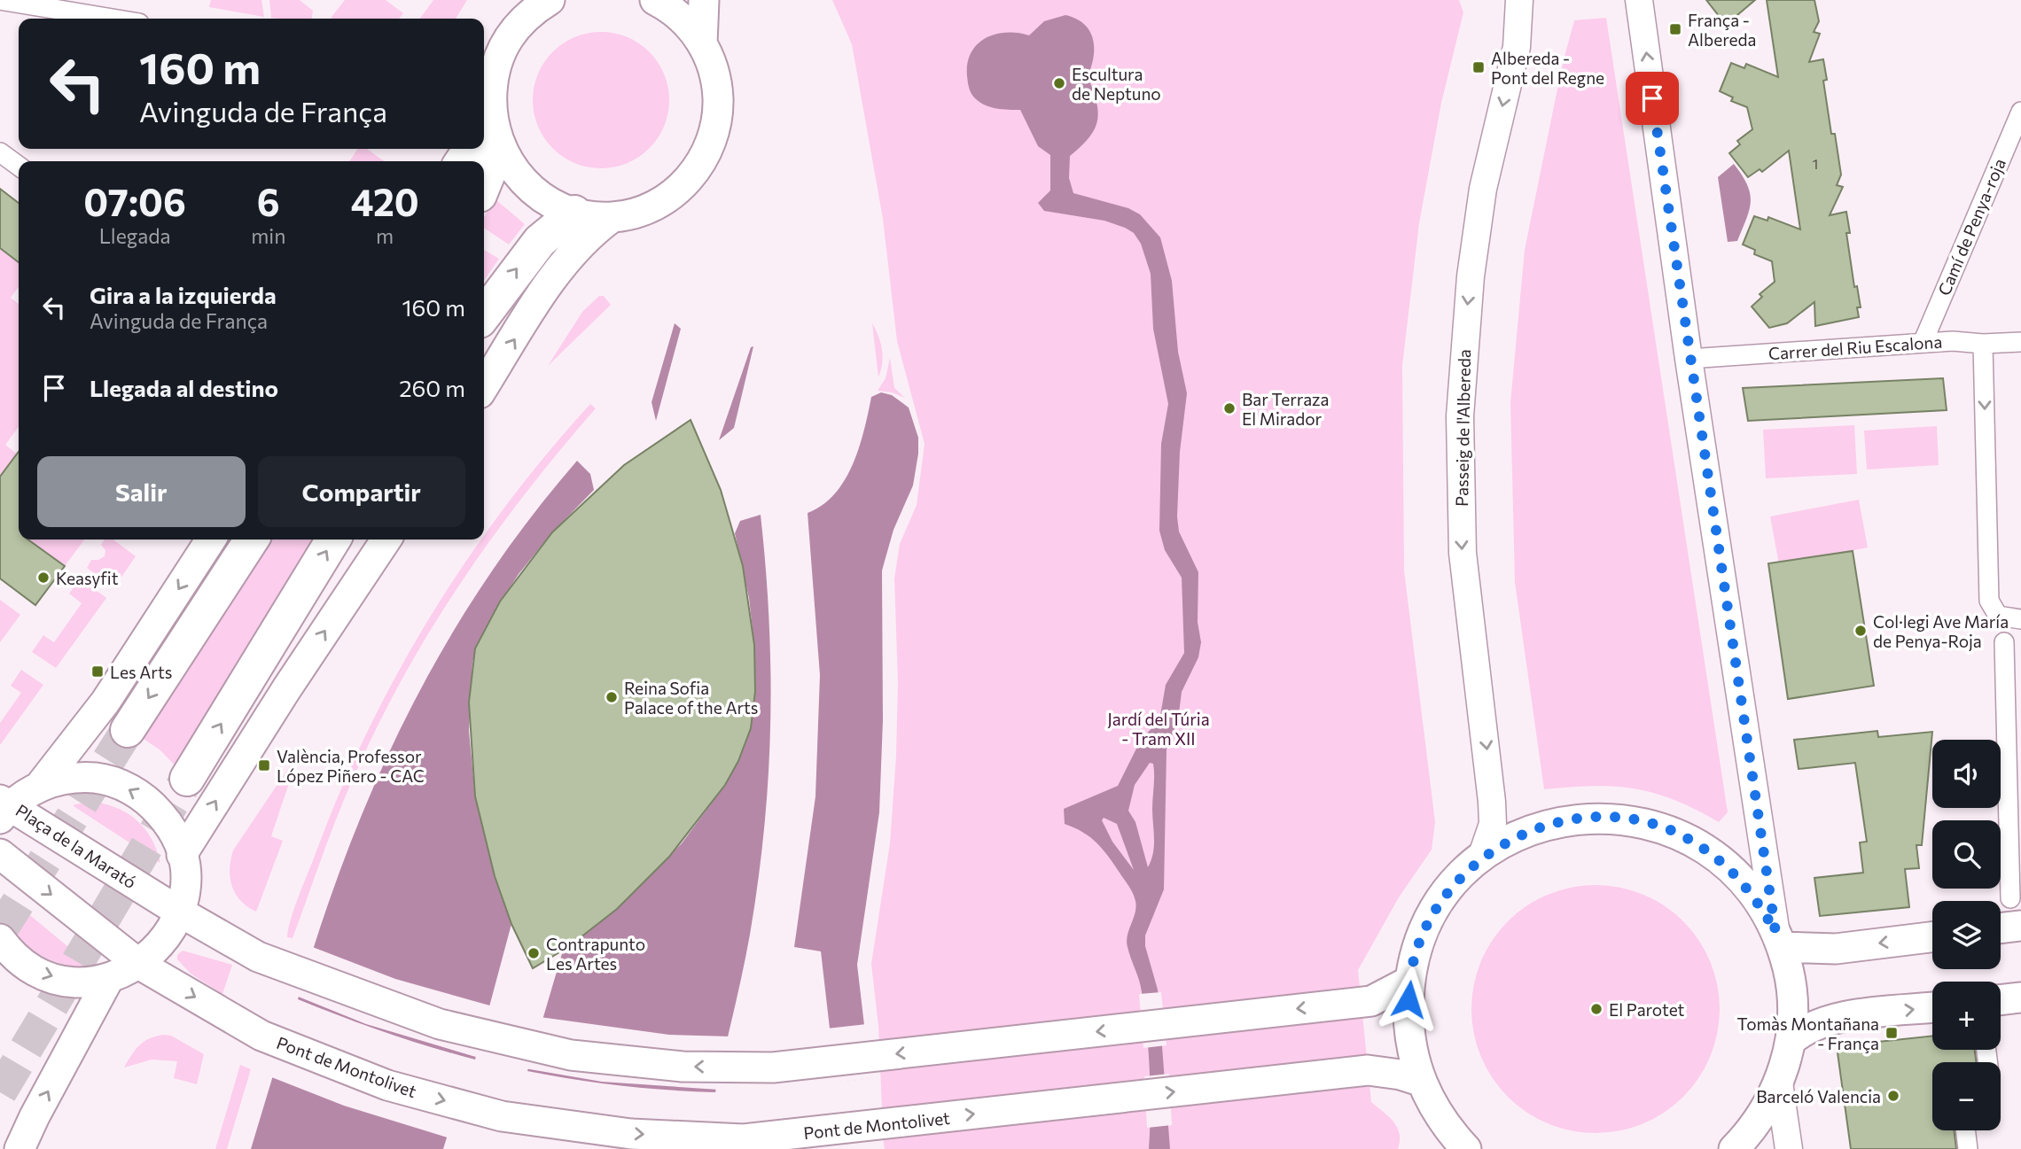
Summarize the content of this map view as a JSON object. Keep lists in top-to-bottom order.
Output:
{
  "streets": {
    "main road": ["Passeig de l'Albereda", "Plaça de la Marató", "Pont de Montolivet"],
    "street": ["Camí de Penya-roja", "Carrer del Riu Escalona"]
  },
  "crossings": [
    ["Camí de Penya-roja", "Carrer del Riu Escalona"],
    ["Plaça de la Marató", "Pont de Montolivet"]
  ],
  "parks": ["Jardí del Túria - Tram XII"],
  "places": {
    "transit": [
      "França - Albereda",
      "Albereda - Pont del Regne",
      "Les Arts",
      "València, Professor López Piñero - CAC",
      "Tomàs Montañana - França"
    ],
    "other": [
      "Escultura de Neptuno",
      "Bar Terraza El Mirador",
      "Keasyfit",
      "Col·legi Ave María de Penya-Roja",
      "Reina Sofia Palace of the Arts",
      "Contrapunto Les Artes",
      "El Parotet",
      "Barceló Valencia"
    ]
  },
  "house_numbers": ["1"],
  "page": {
    "turn": ["160 m", "Avinguda de França"],
    "eta": [
      "07:06",
      "Llegada",
      "6",
      "min",
      "420",
      "m"
    ],
    "list": [
      {
        "name": "Gira a la izquierda",
        "note": "Avinguda de França",
        "value": "160 m"
      },
      {
        "name": "Llegada al destino",
        "value": "260 m"
      }
    ],
    "buttons": ["Salir", "Compartir"],
    "map_buttons": ["+", "−"]
  }
}
